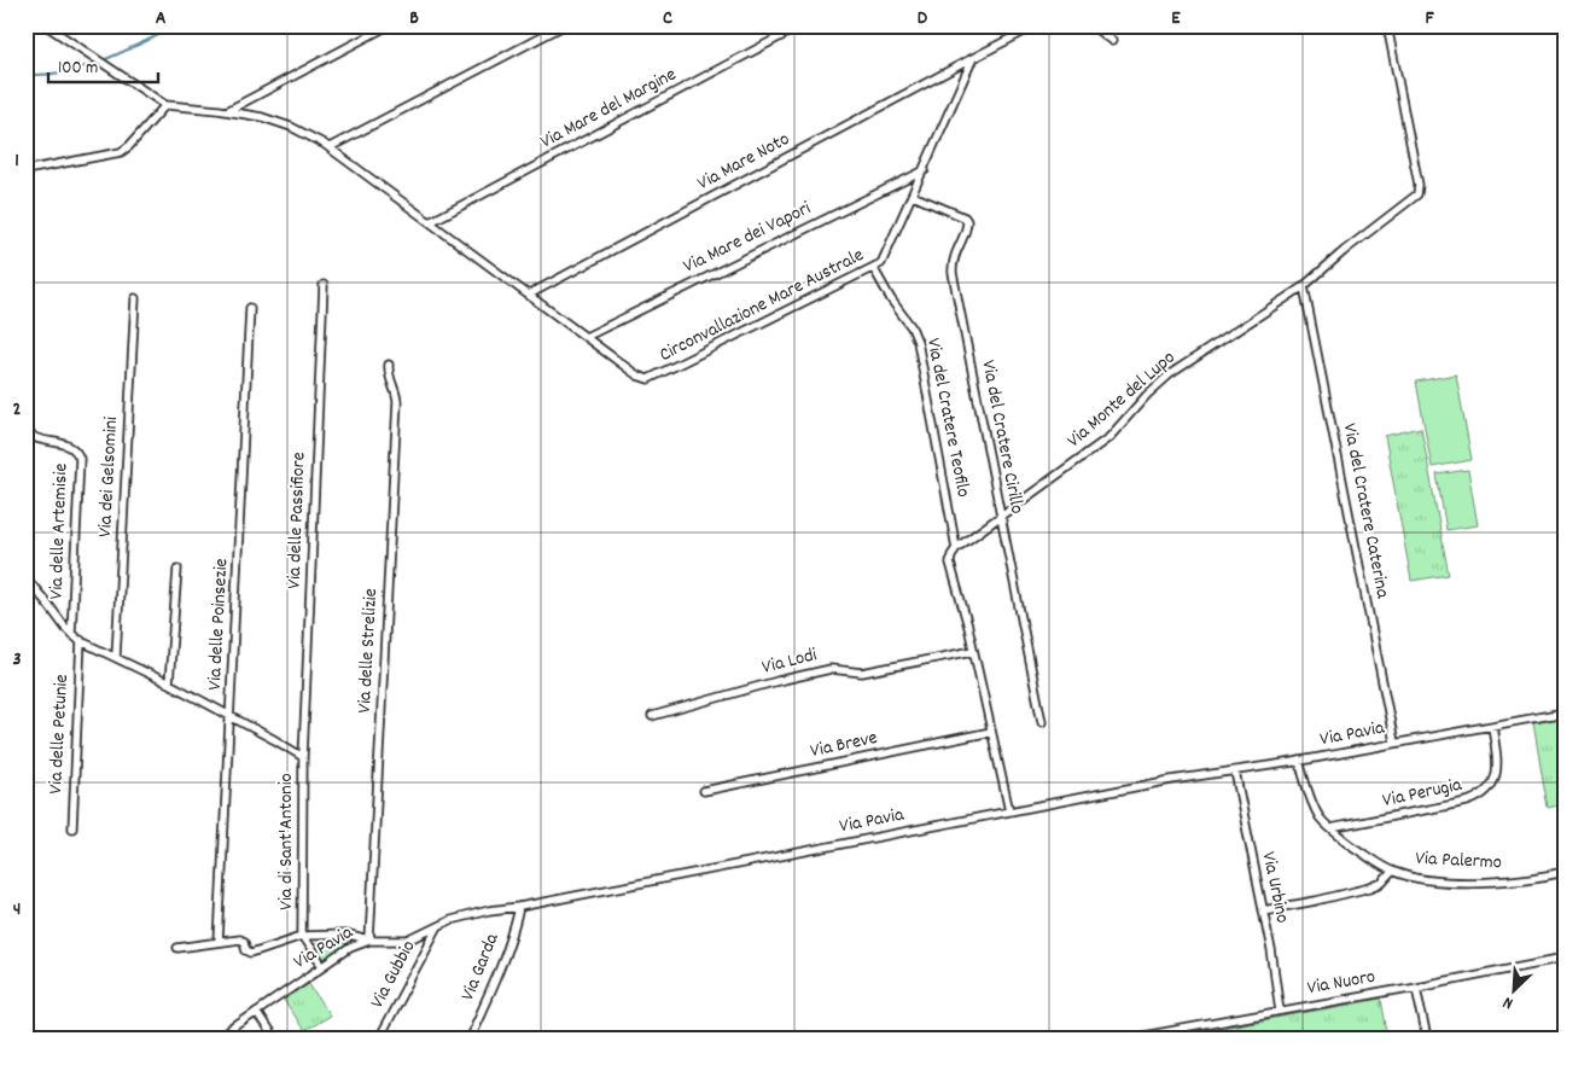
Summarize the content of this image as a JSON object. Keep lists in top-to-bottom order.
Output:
{
  "streets": {
    "street": [
      "Via Mare del Margine",
      "Via Mare Noto",
      "Via Mare dei Vapori",
      "Circonvallazione Mare Australe",
      "Via Monte del Lupo",
      "Via del Cratere Teofilo",
      "Via del Cratere Cirillo",
      "Via dei Gelsomini",
      "Via del Cratere Caterina",
      "Via delle Passifiore",
      "Via delle Artemisie",
      "Via delle Poinsezie",
      "Via delle Strelizie",
      "Via Lodi",
      "Via delle Petunie",
      "Via Pavia",
      "Via Breve",
      "Via Perugia",
      "Via di Sant'Antonio",
      "Via Palermo",
      "Via Urbino",
      "Via Garda",
      "Via Gubbio",
      "Via Nuoro"
    ]
  },
  "crossings": [
    ["Via Mare del Margine", "Circonvallazione Mare Australe"],
    ["Via Mare Noto", "Circonvallazione Mare Australe"],
    ["Via Mare dei Vapori", "Circonvallazione Mare Australe"],
    ["Circonvallazione Mare Australe", "Via del Cratere Teofilo"],
    ["Circonvallazione Mare Australe", "Via del Cratere Cirillo"],
    ["Via Monte del Lupo", "Via del Cratere Teofilo"],
    ["Via Monte del Lupo", "Via del Cratere Cirillo"],
    ["Via Monte del Lupo", "Via del Cratere Caterina"],
    ["Via dei Gelsomini", "Via di Sant'Antonio"],
    ["Via del Cratere Caterina", "Via Pavia"],
    ["Via delle Passifiore", "Via di Sant'Antonio"],
    ["Via delle Artemisie", "Via di Sant'Antonio"],
    ["Via delle Poinsezie", "Via di Sant'Antonio"],
    ["Via delle Strelizie", "Via Pavia"],
    ["Via delle Petunie", "Via di Sant'Antonio"],
    ["Via Pavia", "Via Perugia"],
    ["Via Pavia", "Via Palermo"],
    ["Via Pavia", "Via Urbino"],
    ["Via Pavia", "Via Garda"],
    ["Via Pavia", "Via Gubbio"],
    ["Via Perugia", "Via Palermo"],
    ["Via Urbino", "Via Nuoro"]
  ],
  "scale_bar": "100 m",
  "north": "bottom left",
  "grid": {
    "columns": [
      "A",
      "B",
      "C",
      "D",
      "E",
      "F"
    ],
    "rows": [
      "1",
      "2",
      "3",
      "4"
    ]
  }
}
